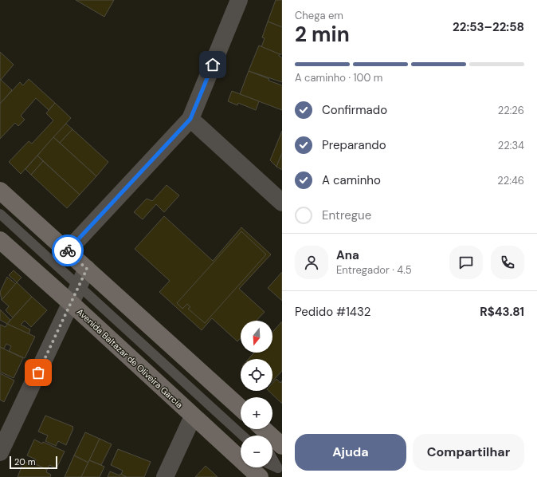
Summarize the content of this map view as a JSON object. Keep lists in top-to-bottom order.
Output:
{
  "streets": {
    "main road": ["Avenida Baltazar de Oliveira Garcia"]
  },
  "scale_bar": "20 m",
  "north": "bottom",
  "page": {
    "heading": ["2 min", "Chega em", "22:53–22:58"],
    "panel": [
      "Ana",
      "Entregador · 4.5",
      "Pedido #1432",
      "R$43.81"
    ],
    "bar": "A caminho · 100 m",
    "list": [
      ["Confirmado", "22:26"],
      ["Preparando", "22:34"],
      ["A caminho", "22:46"],
      "Entregue"
    ],
    "map_buttons": ["+", "−"],
    "buttons": ["Ajuda", "Compartilhar"],
    "scale": "20 m"
  }
}
